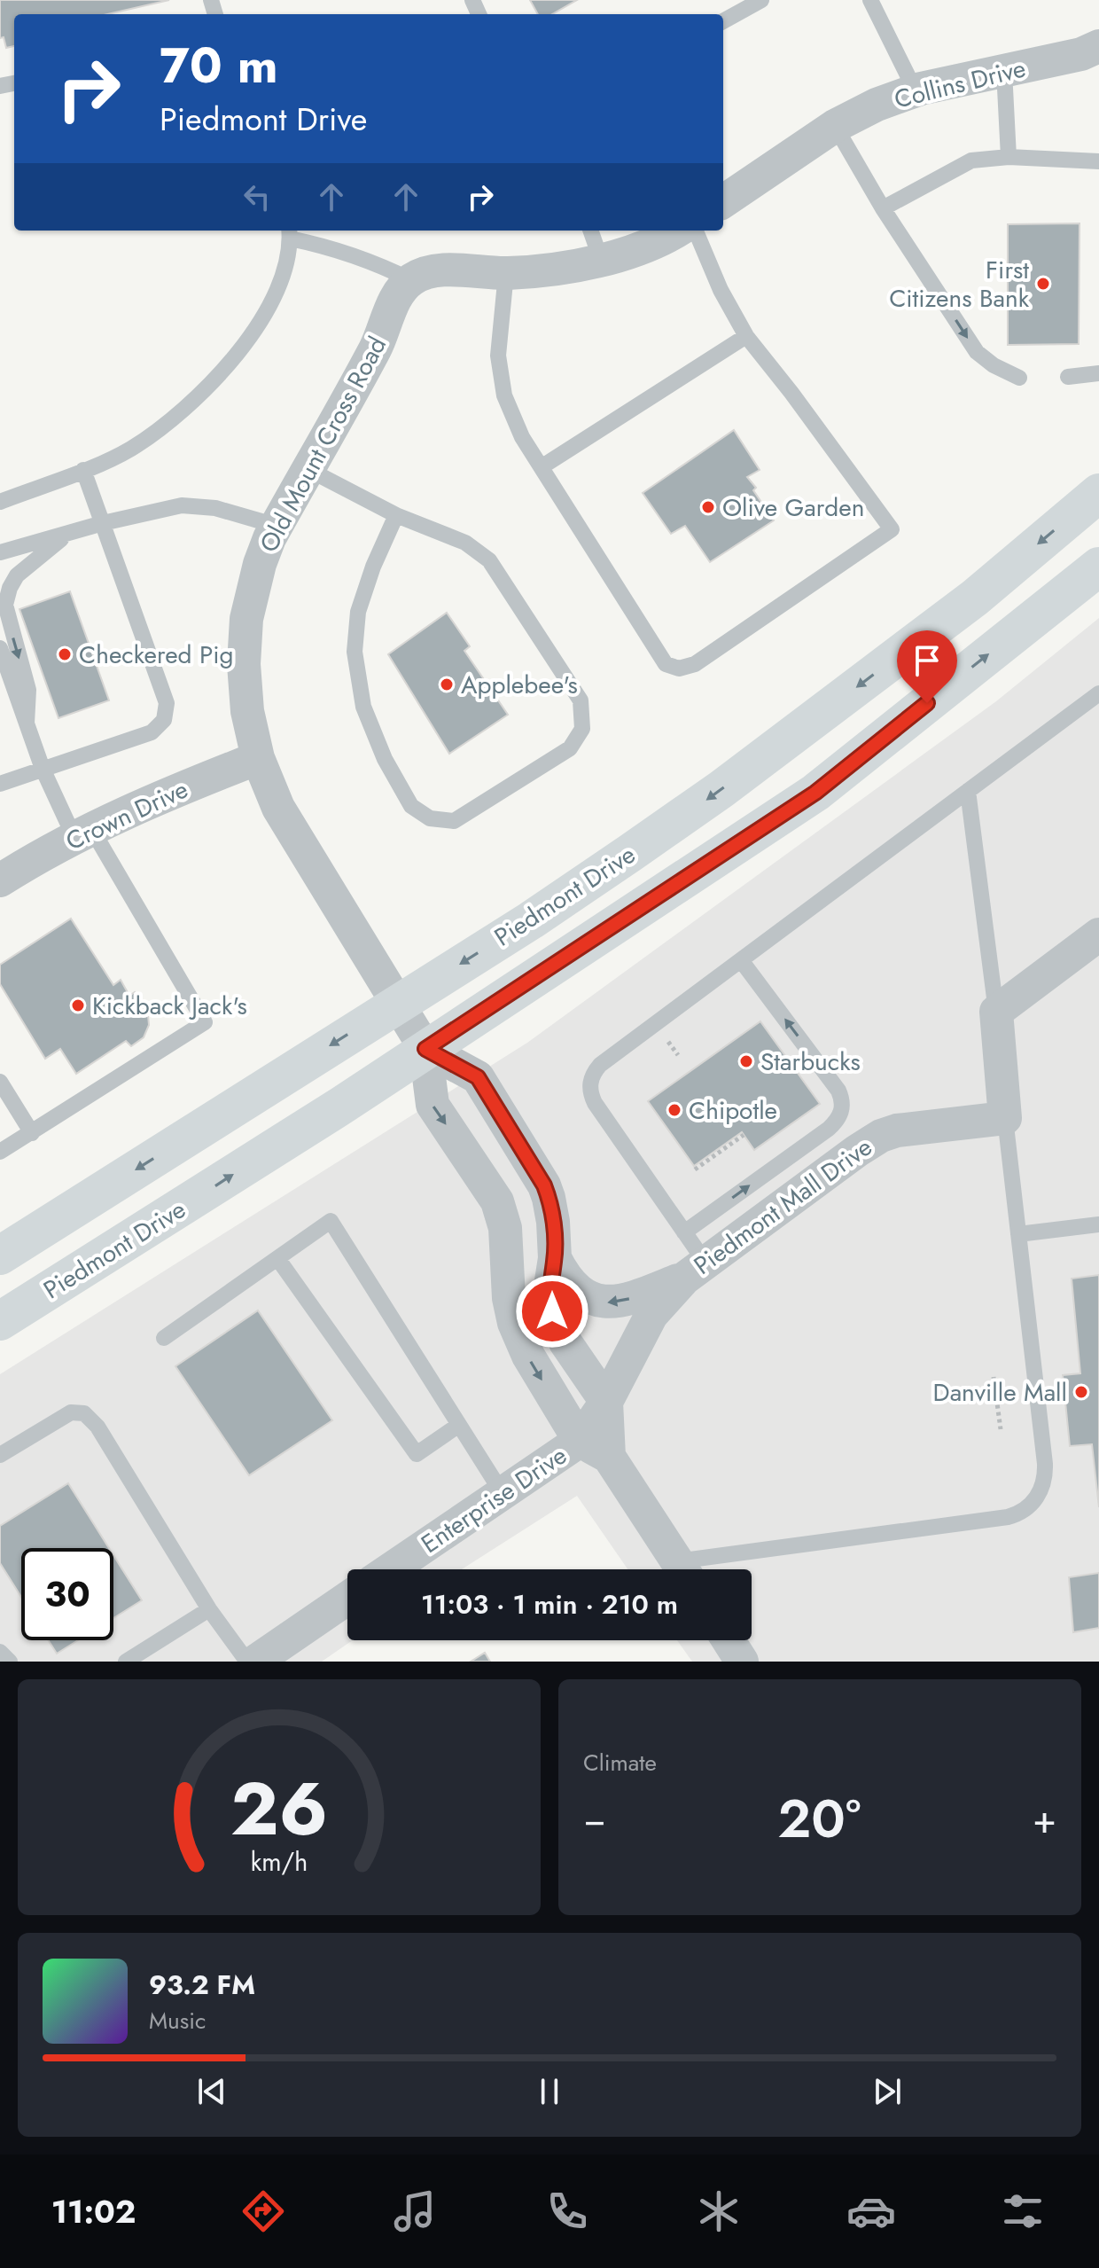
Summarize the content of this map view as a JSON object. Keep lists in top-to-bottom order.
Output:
{
  "streets": {
    "main road": ["Piedmont Drive"],
    "street": [
      "Collins Drive",
      "Old Mount Cross Road",
      "Crown Drive",
      "Piedmont Mall Drive",
      "Enterprise Drive"
    ]
  },
  "crossings": [
    ["Old Mount Cross Road", "Crown Drive"],
    ["Old Mount Cross Road", "Piedmont Drive"],
    ["Old Mount Cross Road", "Piedmont Mall Drive"],
    ["Old Mount Cross Road", "Enterprise Drive"],
    ["Piedmont Mall Drive", "Enterprise Drive"]
  ],
  "places": [
    "First Citizens Bank",
    "Olive Garden",
    "Checkered Pig",
    "Applebee's",
    "Kickback Jack's",
    "Starbucks",
    "Chipotle",
    "Danville Mall"
  ],
  "page": {
    "turn": ["70 m", "Piedmont Drive"],
    "limit": "30",
    "trip": "11:03 · 1 min · 210 m",
    "tile": "Climate",
    "heat": ["−", "20°", "+"],
    "song": ["93.2 FM", "Music"],
    "tabs": "11:02",
    "gauge": ["26", "km/h"]
  }
}
